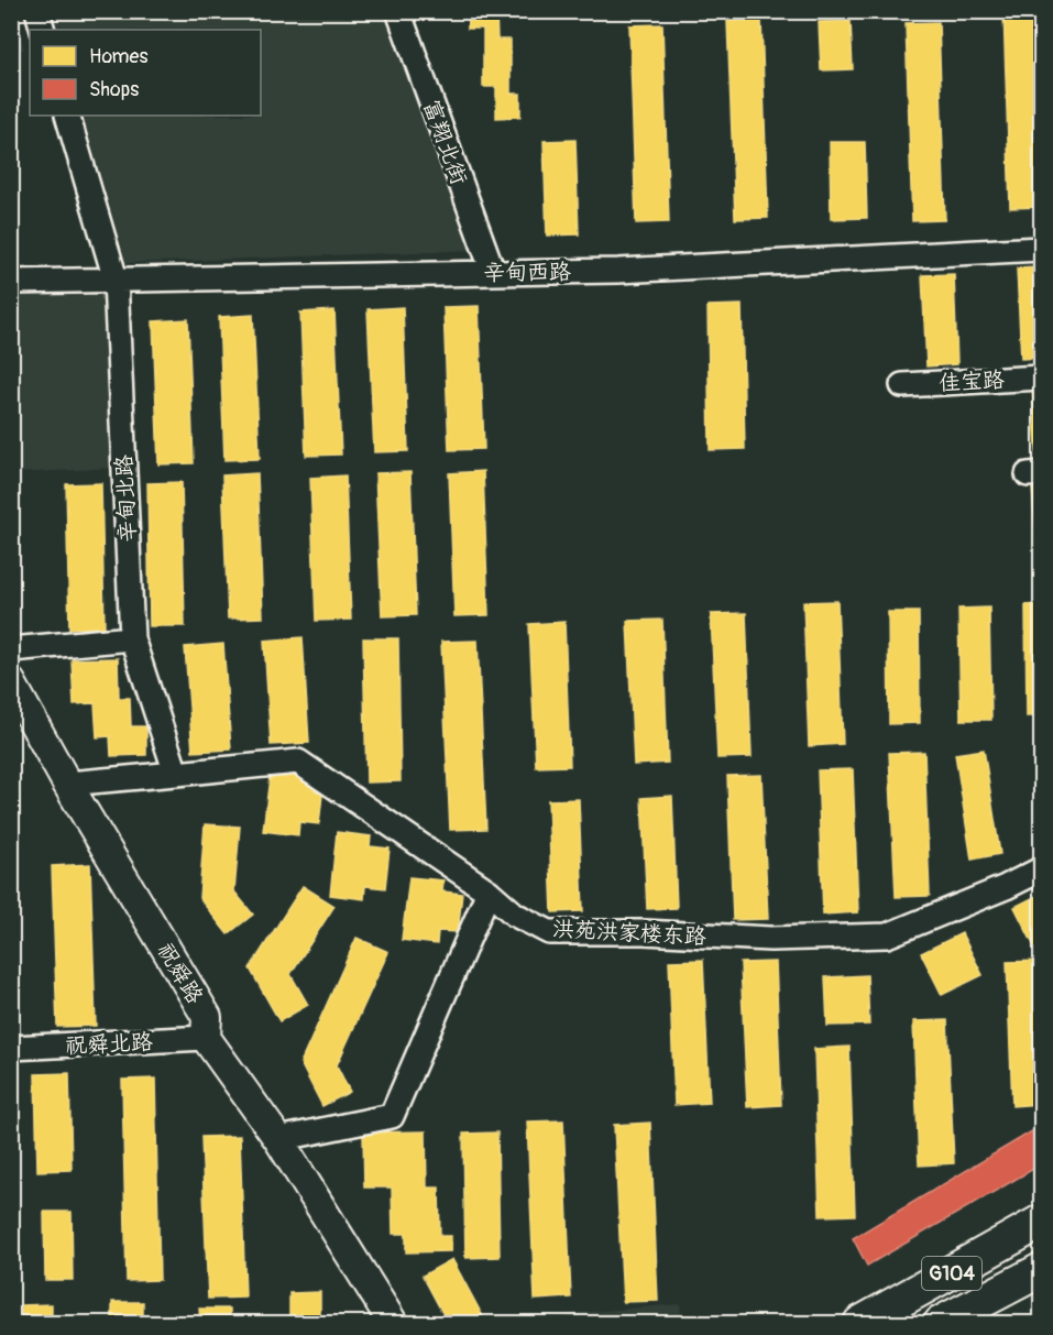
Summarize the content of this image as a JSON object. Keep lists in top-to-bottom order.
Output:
{
  "streets": {
    "highway": ["G104"],
    "main road": ["祝舜路"],
    "street": [
      "富翔北街",
      "辛甸西路",
      "佳宝路",
      "辛甸北路",
      "洪苑洪家楼东路",
      "祝舜北路"
    ]
  },
  "crossings": [
    ["富翔北街", "辛甸西路"],
    ["辛甸西路", "辛甸北路"],
    ["辛甸北路", "洪苑洪家楼东路"],
    ["祝舜路", "祝舜北路"]
  ],
  "legend": ["Homes", "Shops"]
}
